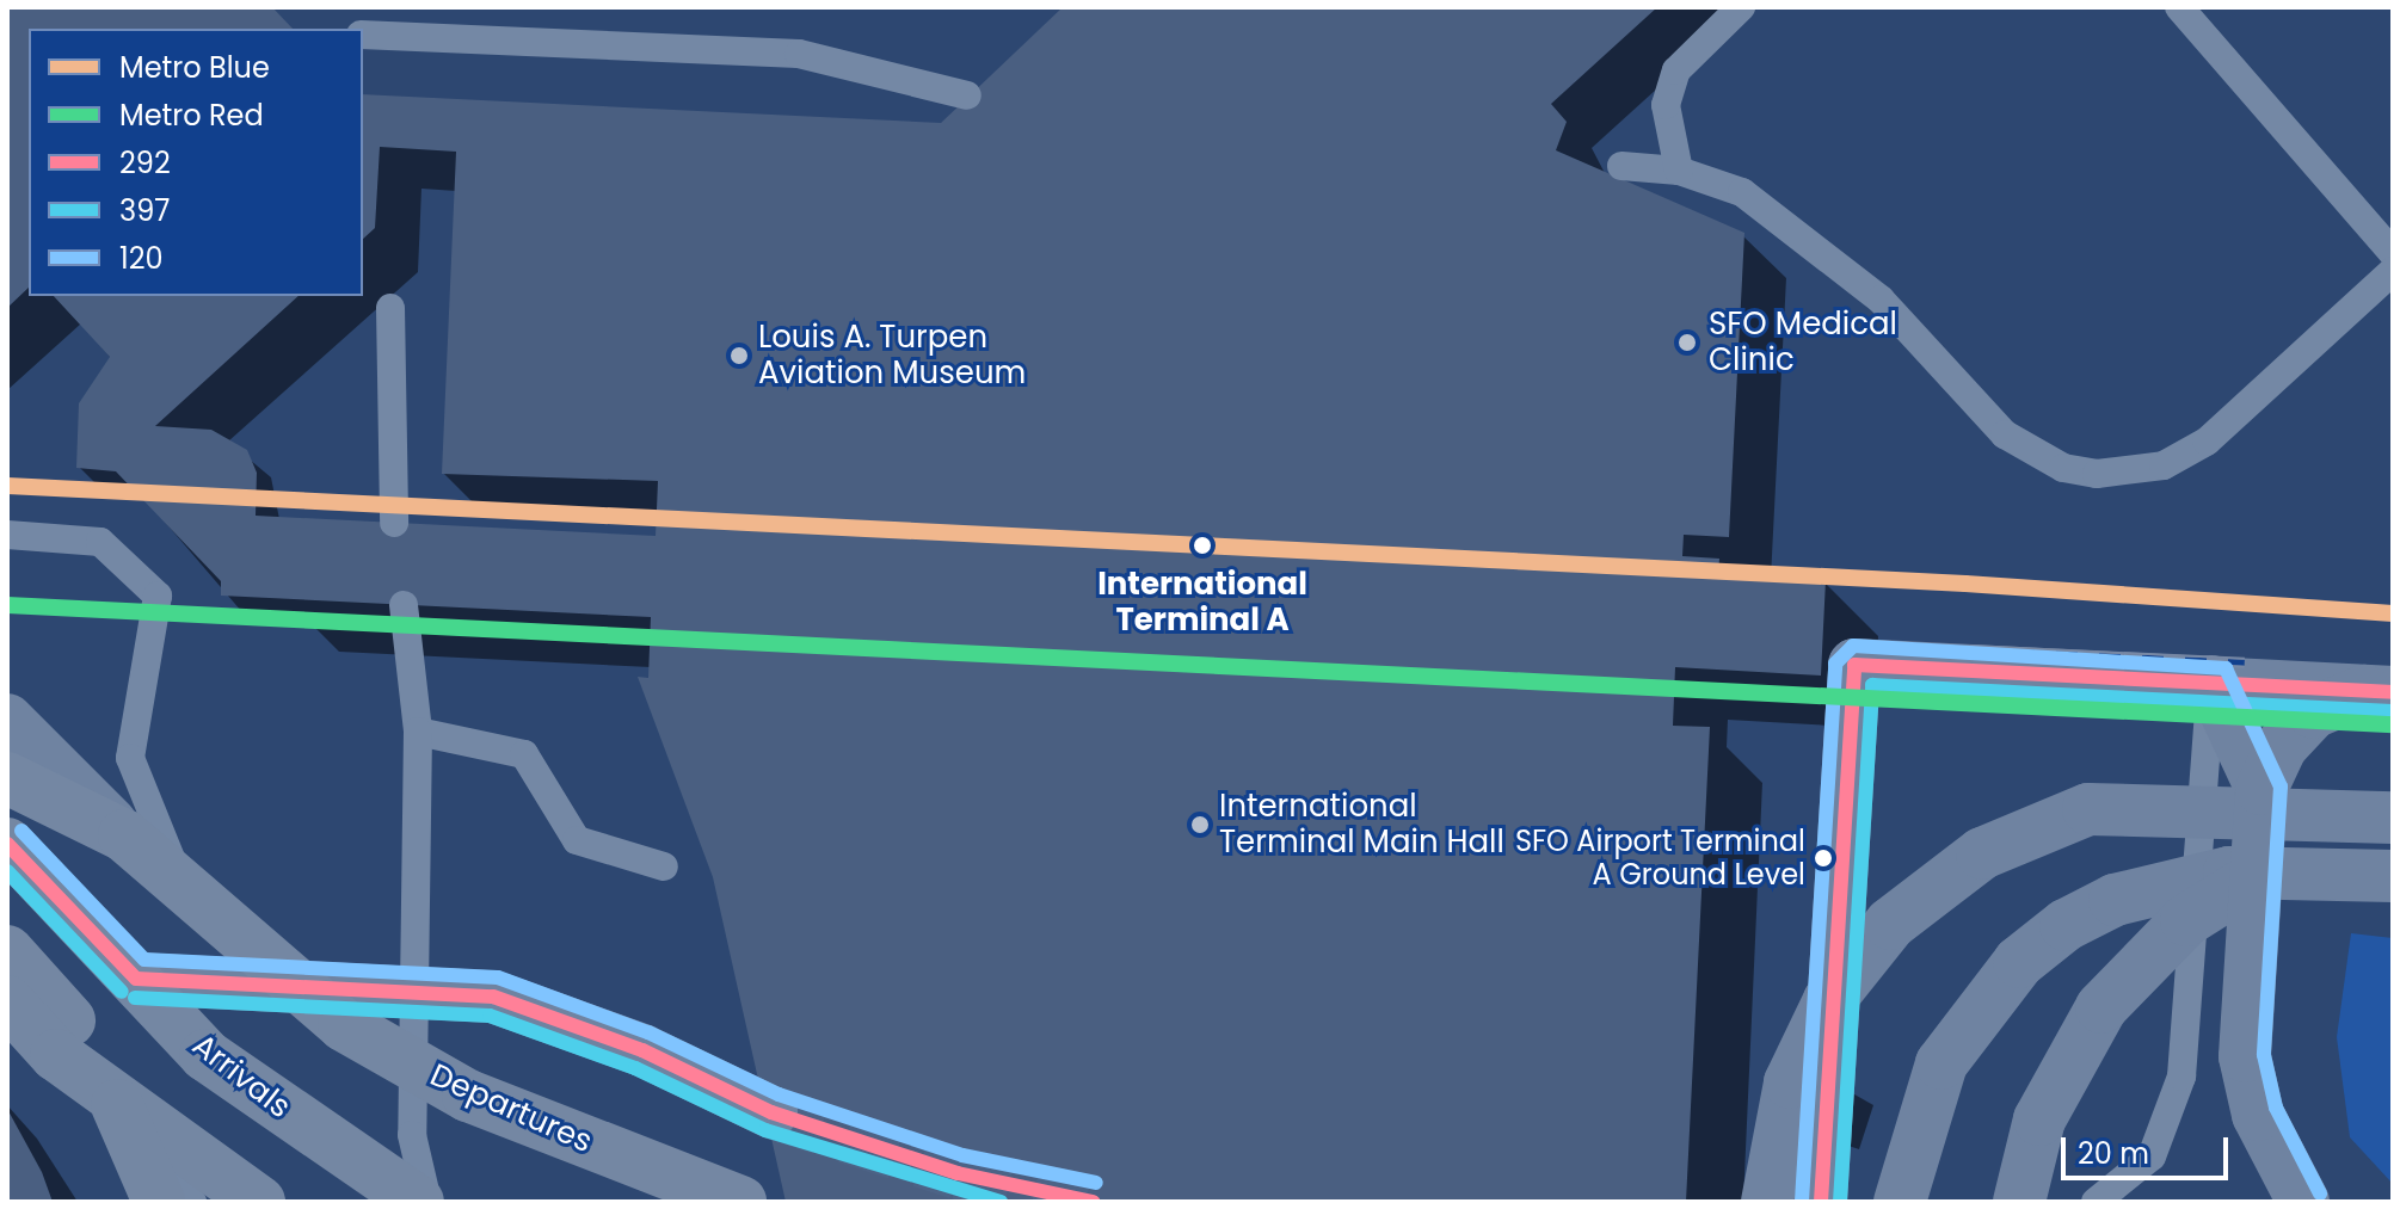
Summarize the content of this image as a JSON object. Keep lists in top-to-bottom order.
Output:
{
  "streets": {
    "main road": ["Arrivals", "Departures"]
  },
  "places": [
    "SFO Medical Clinic",
    "Louis A. Turpen Aviation Museum",
    "International Terminal A",
    "International Terminal Main Hall",
    "SFO Airport Terminal A Ground Level"
  ],
  "lines": [
    "metro line Blue",
    "metro line Red",
    "transit line 120",
    "transit line 292",
    "transit line 397"
  ],
  "legend": [
    "Metro Blue",
    "Metro Red",
    "292",
    "397",
    "120"
  ],
  "scale_bar": "20 m"
}
